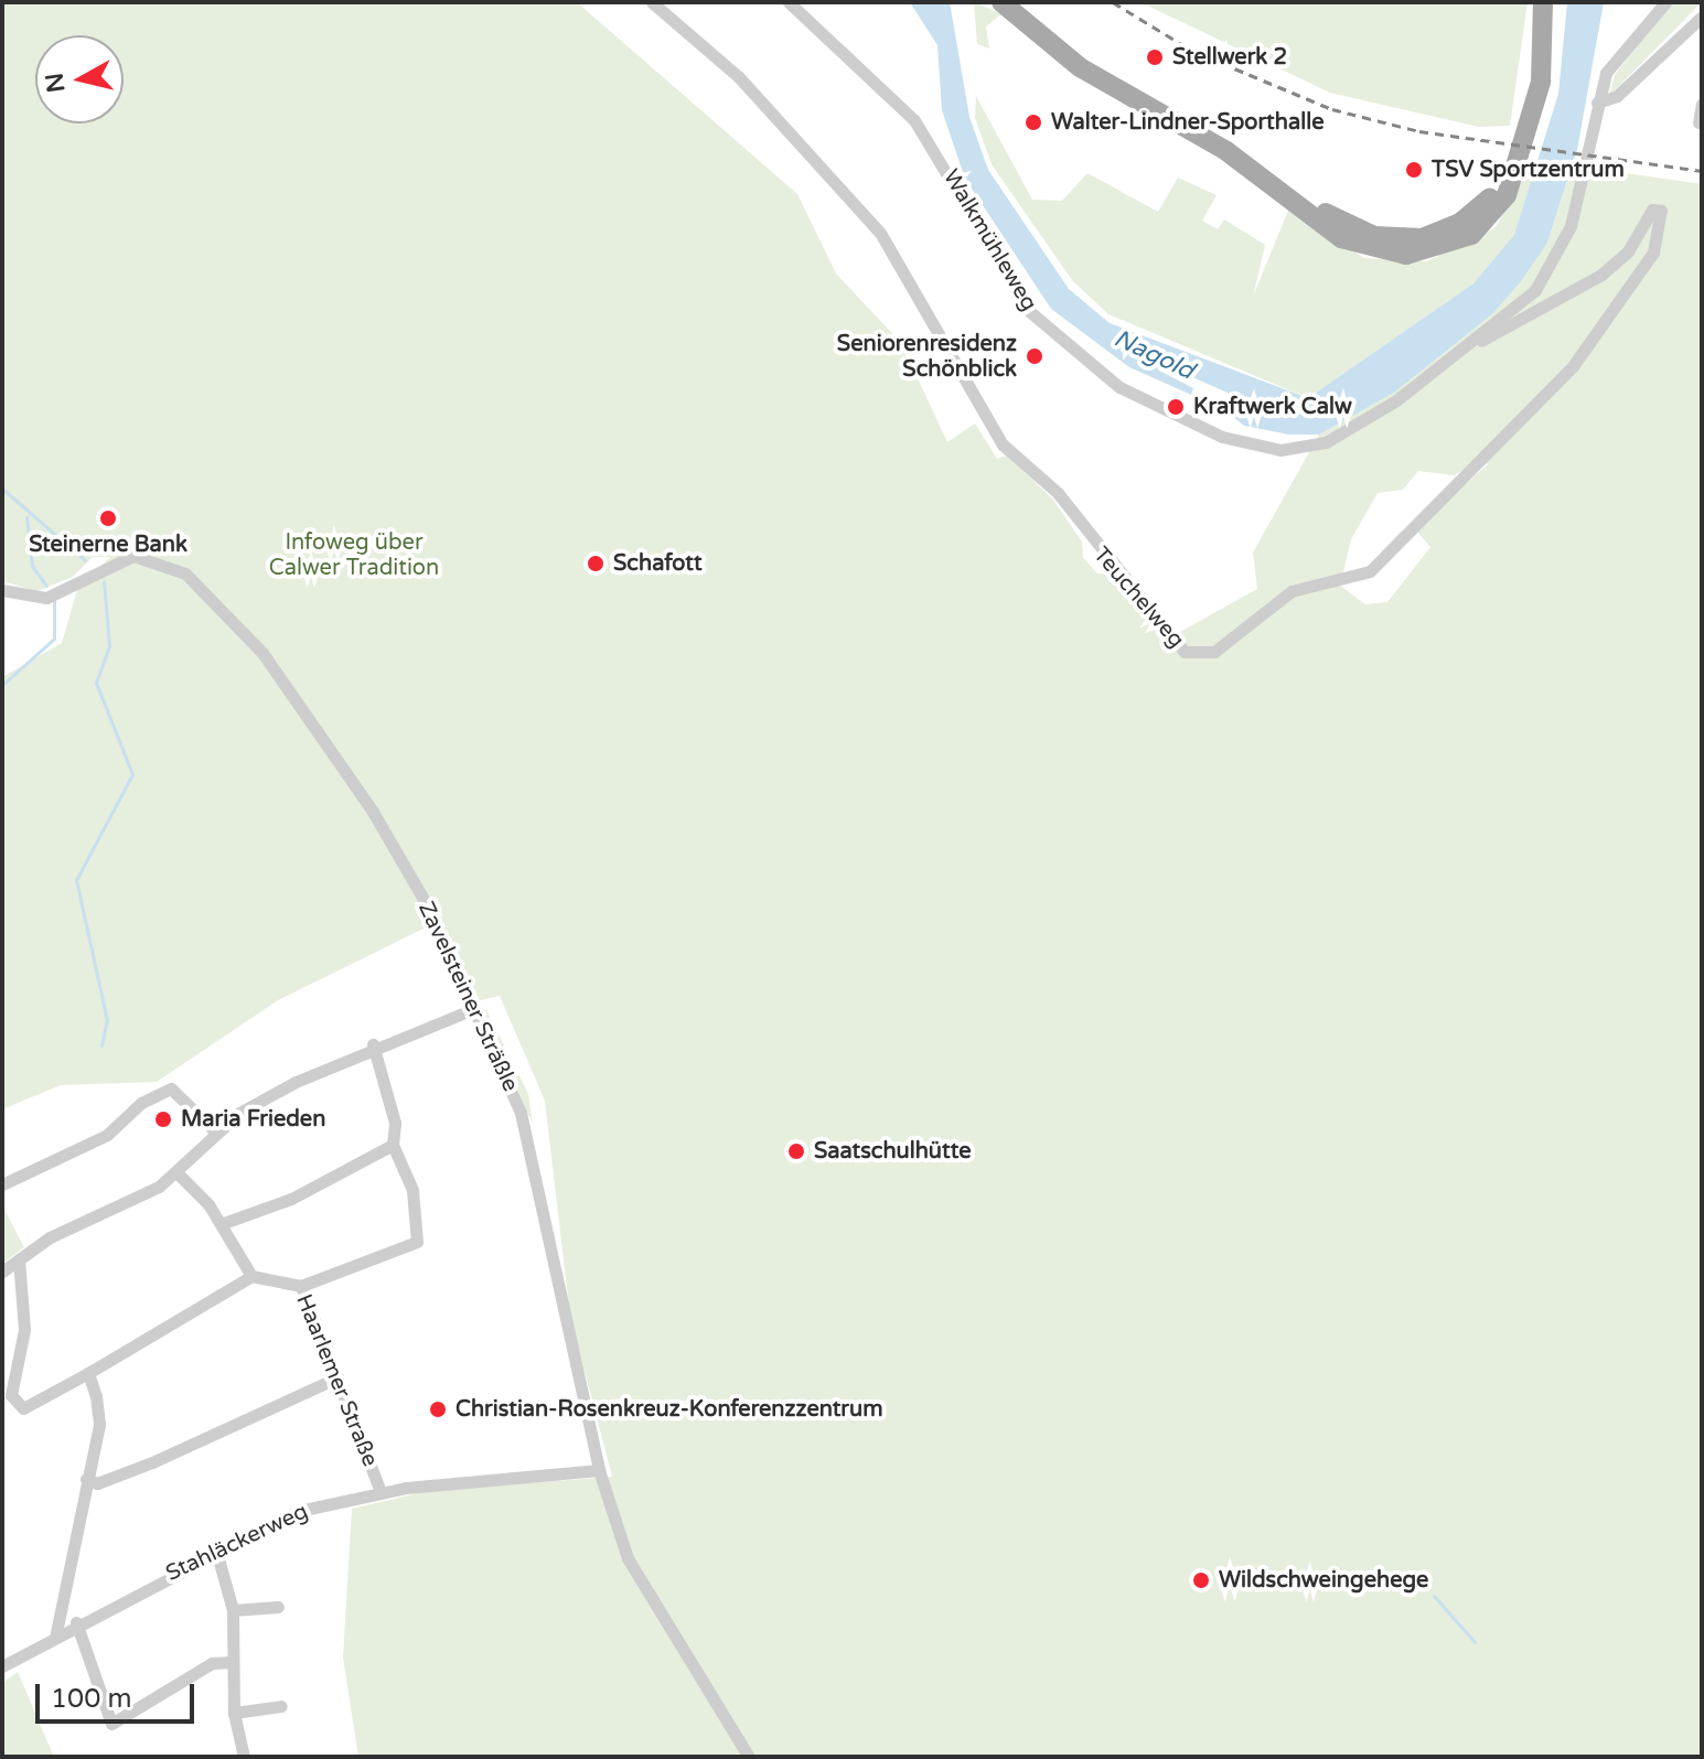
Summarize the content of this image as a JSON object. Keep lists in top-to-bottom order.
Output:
{
  "streets": {
    "street": [
      "Walkmühleweg",
      "Teuchelweg",
      "Zavelsteiner Sträßle",
      "Haarlemer Straße",
      "Stahläckerweg"
    ]
  },
  "crossings": [
    ["Walkmühleweg", "Teuchelweg"],
    ["Zavelsteiner Sträßle", "Stahläckerweg"],
    ["Haarlemer Straße", "Stahläckerweg"]
  ],
  "water": ["Nagold"],
  "parks": ["Infoweg über Calwer Tradition"],
  "places": [
    "Stellwerk 2",
    "Walter-Lindner-Sporthalle",
    "TSV Sportzentrum",
    "Seniorenresidenz Schönblick",
    "Kraftwerk Calw",
    "Steinerne Bank",
    "Schafott",
    "Maria Frieden",
    "Saatschulhütte",
    "Christian-Rosenkreuz-Konferenzzentrum",
    "Wildschweingehege"
  ],
  "scale_bar": "100 m",
  "north": "left"
}
